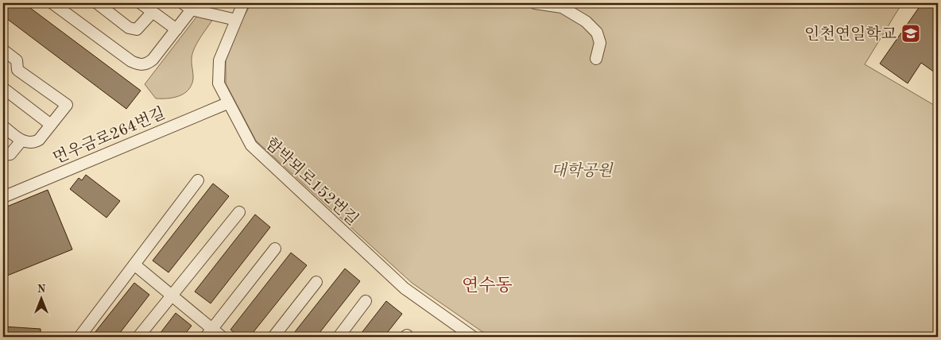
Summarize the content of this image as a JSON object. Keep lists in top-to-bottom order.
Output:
{
  "streets": {
    "street": ["먼우금로264번길", "함박뫼로152번길"]
  },
  "crossings": [
    ["먼우금로264번길", "함박뫼로152번길"]
  ],
  "districts": ["연수동"],
  "parks": ["대학공원"],
  "places": {
    "school or university": ["인천연일학교"]
  },
  "north": "top"
}
